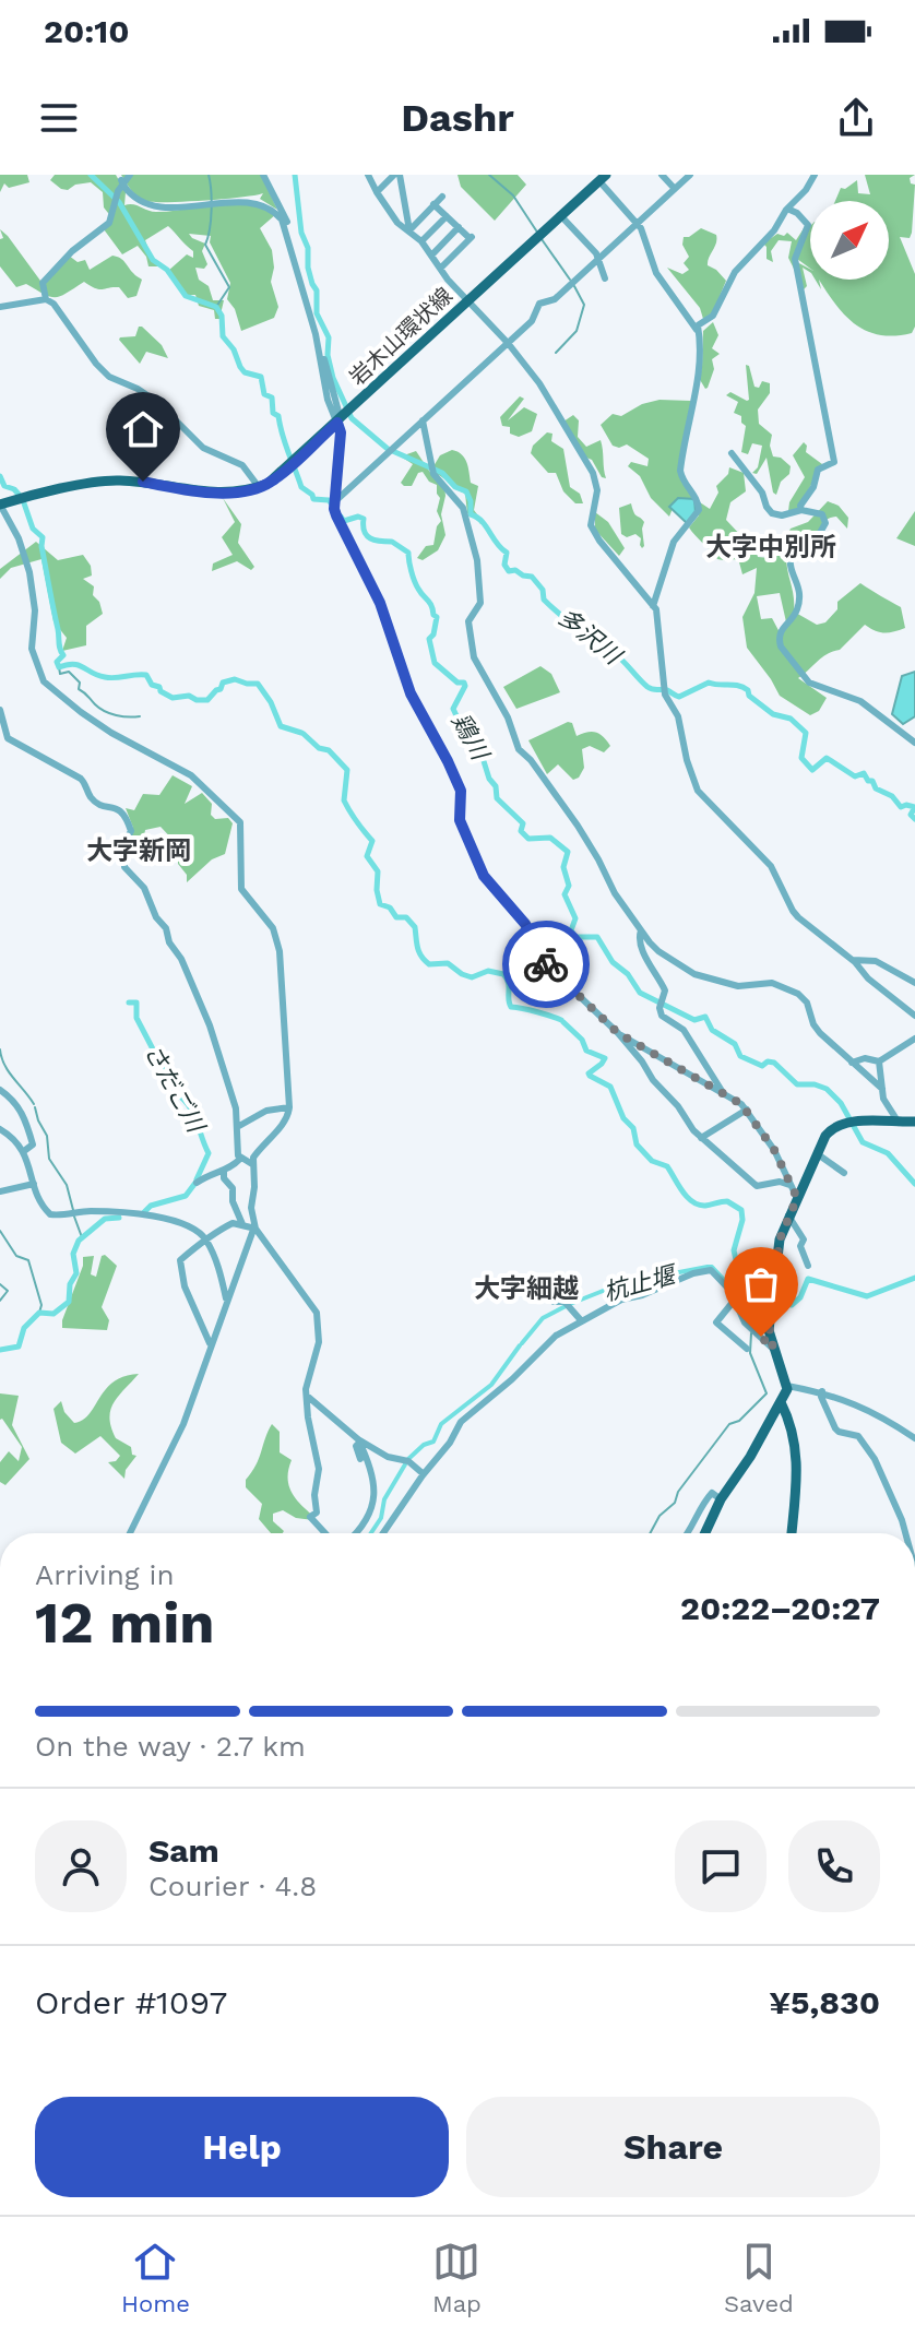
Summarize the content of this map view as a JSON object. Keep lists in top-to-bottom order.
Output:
{
  "streets": {
    "main road": ["岩木山環状線"]
  },
  "districts": ["大字中別所", "大字新岡", "大字細越"],
  "water": [
    "多沢川",
    "鶏川",
    "さだご川",
    "杭止堰"
  ],
  "north": "top right",
  "page": {
    "status": "20:10",
    "header": "Dashr",
    "heading": ["12 min", "Arriving in", "20:22–20:27"],
    "panel": [
      "Sam",
      "Courier · 4.8",
      "Order #1097",
      "¥5,830"
    ],
    "bar": "On the way · 2.7 km",
    "buttons": ["Help", "Share"],
    "tabs": ["Home", "Map", "Saved"]
  }
}
